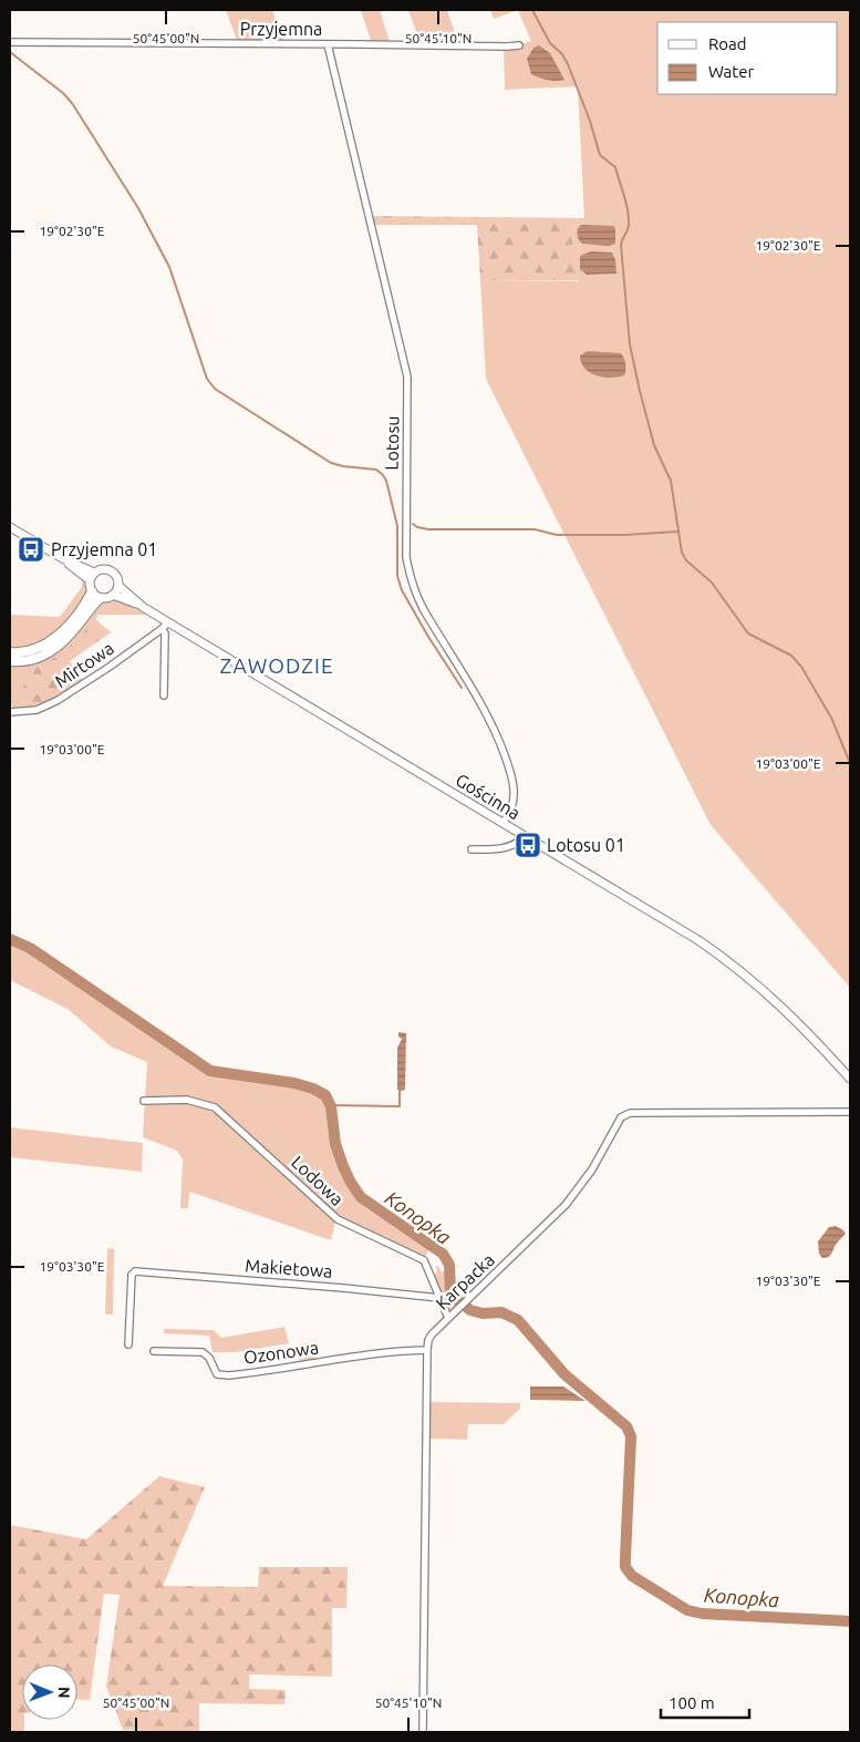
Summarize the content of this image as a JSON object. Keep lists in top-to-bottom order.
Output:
{
  "streets": {
    "main road": ["Gościnna"],
    "street": [
      "Przyjemna",
      "Lotosu",
      "Mirtowa",
      "Lodowa",
      "Makietowa",
      "Karpacka",
      "Ozonowa"
    ]
  },
  "crossings": [
    ["Przyjemna", "Lotosu"],
    ["Lotosu", "Gościnna"],
    ["Mirtowa", "Gościnna"],
    ["Lodowa", "Makietowa"],
    ["Lodowa", "Karpacka"],
    ["Karpacka", "Ozonowa"]
  ],
  "districts": ["ZAWODZIE"],
  "water": ["Konopka"],
  "places": {
    "bus stop": ["Przyjemna 01", "Lotosu 01"]
  },
  "legend": ["Road", "Water"],
  "scale_bar": "100 m",
  "north": "right",
  "coordinates": [
    "50°45'00\"N",
    "50°45'10\"N",
    "19°02'30\"E",
    "19°03'00\"E",
    "19°03'30\"E"
  ]
}
